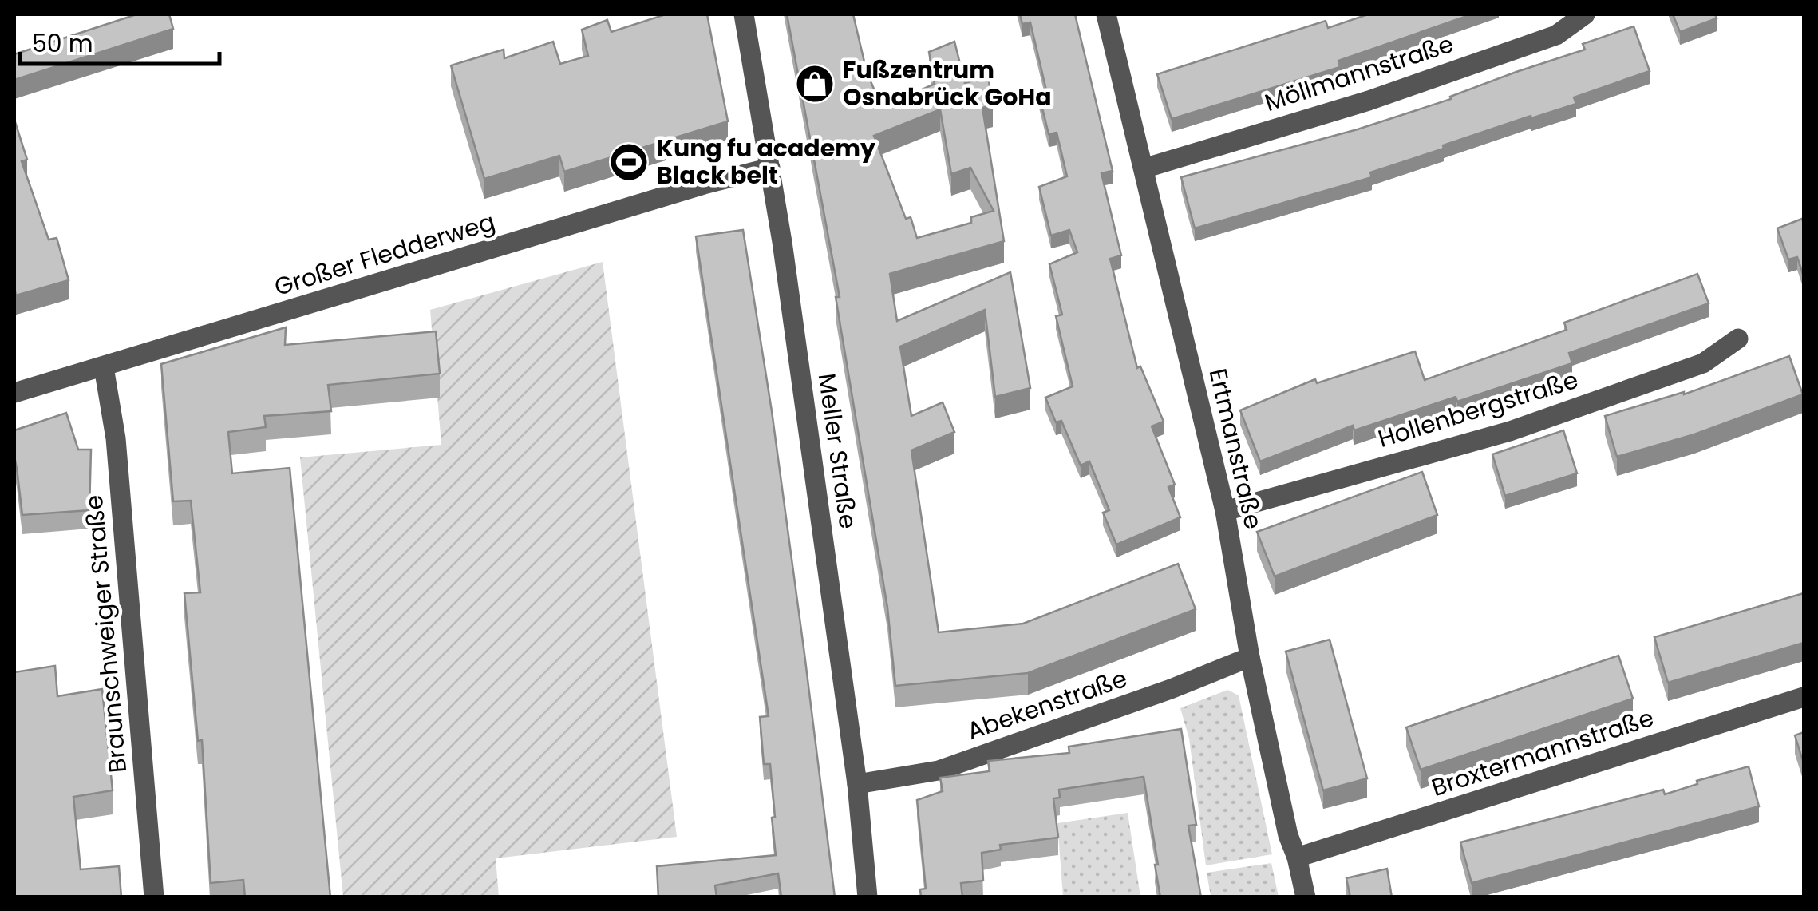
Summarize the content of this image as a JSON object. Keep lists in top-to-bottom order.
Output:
{
  "streets": {
    "street": [
      "Möllmannstraße",
      "Großer Fledderweg",
      "Hollenbergstraße",
      "Ertmanstraße",
      "Meller Straße",
      "Braunschweiger Straße",
      "Abekenstraße",
      "Broxtermannstraße"
    ]
  },
  "crossings": [
    ["Möllmannstraße", "Ertmanstraße"],
    ["Großer Fledderweg", "Meller Straße"],
    ["Großer Fledderweg", "Braunschweiger Straße"],
    ["Hollenbergstraße", "Ertmanstraße"],
    ["Ertmanstraße", "Abekenstraße"],
    ["Ertmanstraße", "Broxtermannstraße"],
    ["Meller Straße", "Abekenstraße"]
  ],
  "places": {
    "shop": ["Fußzentrum Osnabrück GoHa"],
    "sports": ["Kung fu academy Black belt"]
  },
  "scale_bar": "50 m"
}
